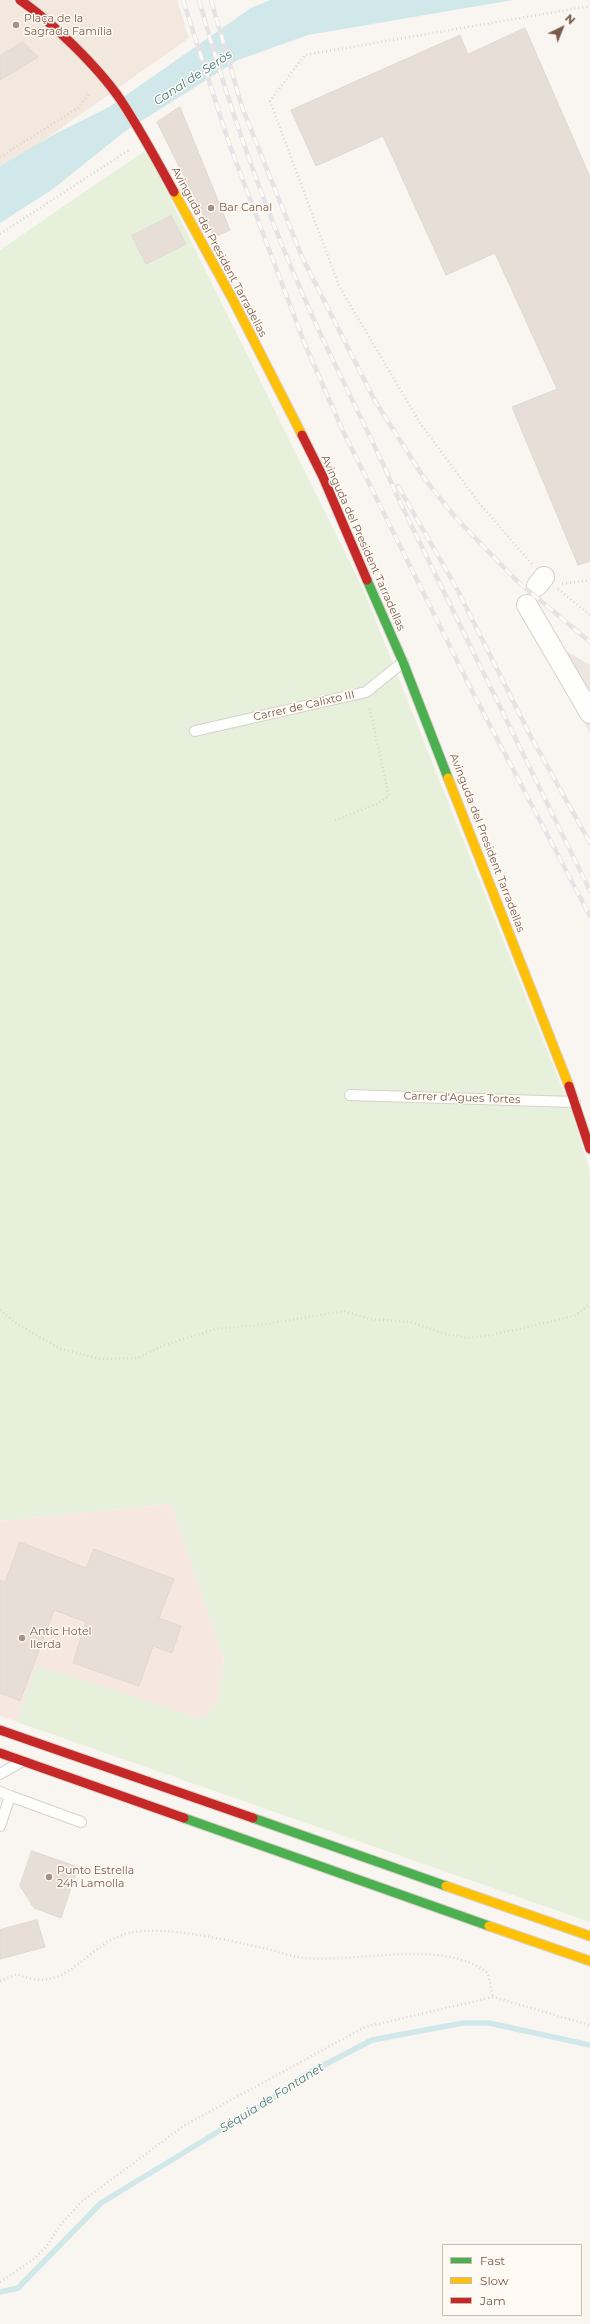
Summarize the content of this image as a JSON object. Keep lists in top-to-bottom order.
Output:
{
  "streets": {
    "street": ["Avinguda del President Tarradellas"],
    "lane": ["Carrer de Calixto III", "Carrer d'Agues Tortes"]
  },
  "crossings": [
    ["Avinguda del President Tarradellas", "Carrer de Calixto III"],
    ["Avinguda del President Tarradellas", "Carrer d'Agues Tortes"]
  ],
  "water": ["Canal de Seròs", "Séquia de Fontanet"],
  "places": [
    "Plaça de la Sagrada Família",
    "Bar Canal",
    "Antic Hotel Ilerda",
    "Punto Estrella 24h Lamolla"
  ],
  "legend": ["Fast", "Slow", "Jam"],
  "north": "top right"
}
